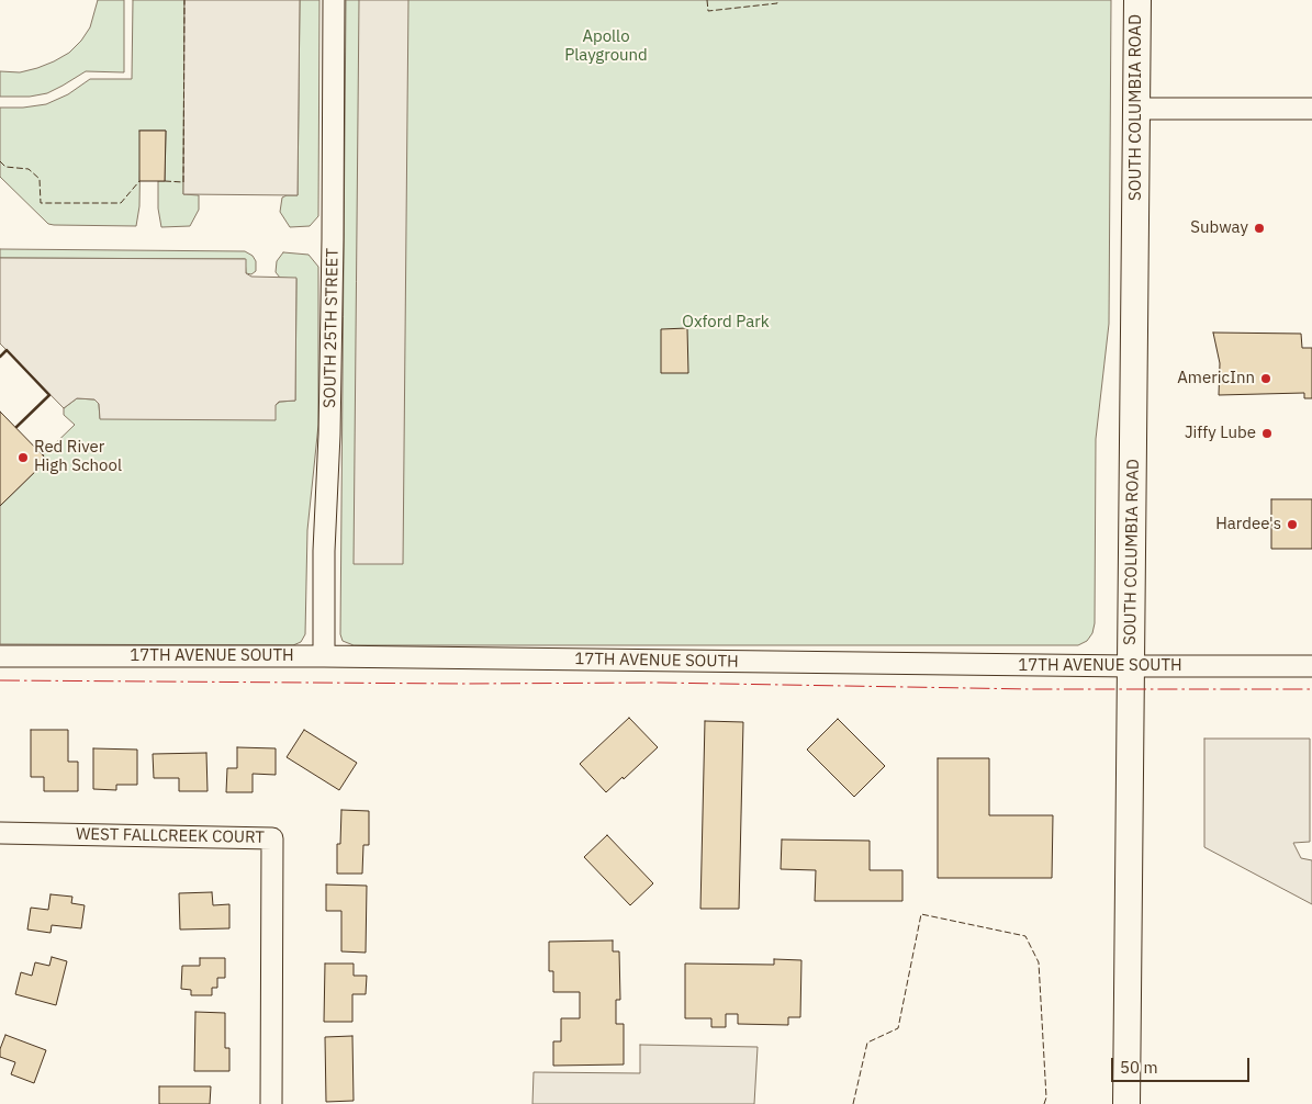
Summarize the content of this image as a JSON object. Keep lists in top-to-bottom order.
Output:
{
  "streets": {
    "main road": ["SOUTH COLUMBIA ROAD"],
    "street": ["SOUTH 25TH STREET", "17TH AVENUE SOUTH", "WEST FALLCREEK COURT"]
  },
  "crossings": [
    ["SOUTH COLUMBIA ROAD", "17TH AVENUE SOUTH"],
    ["SOUTH 25TH STREET", "17TH AVENUE SOUTH"]
  ],
  "parks": ["Apollo Playground", "Oxford Park"],
  "places": [
    "Subway",
    "AmericInn",
    "Jiffy Lube",
    "Red River High School",
    "Hardee's"
  ],
  "scale_bar": "50 m"
}
